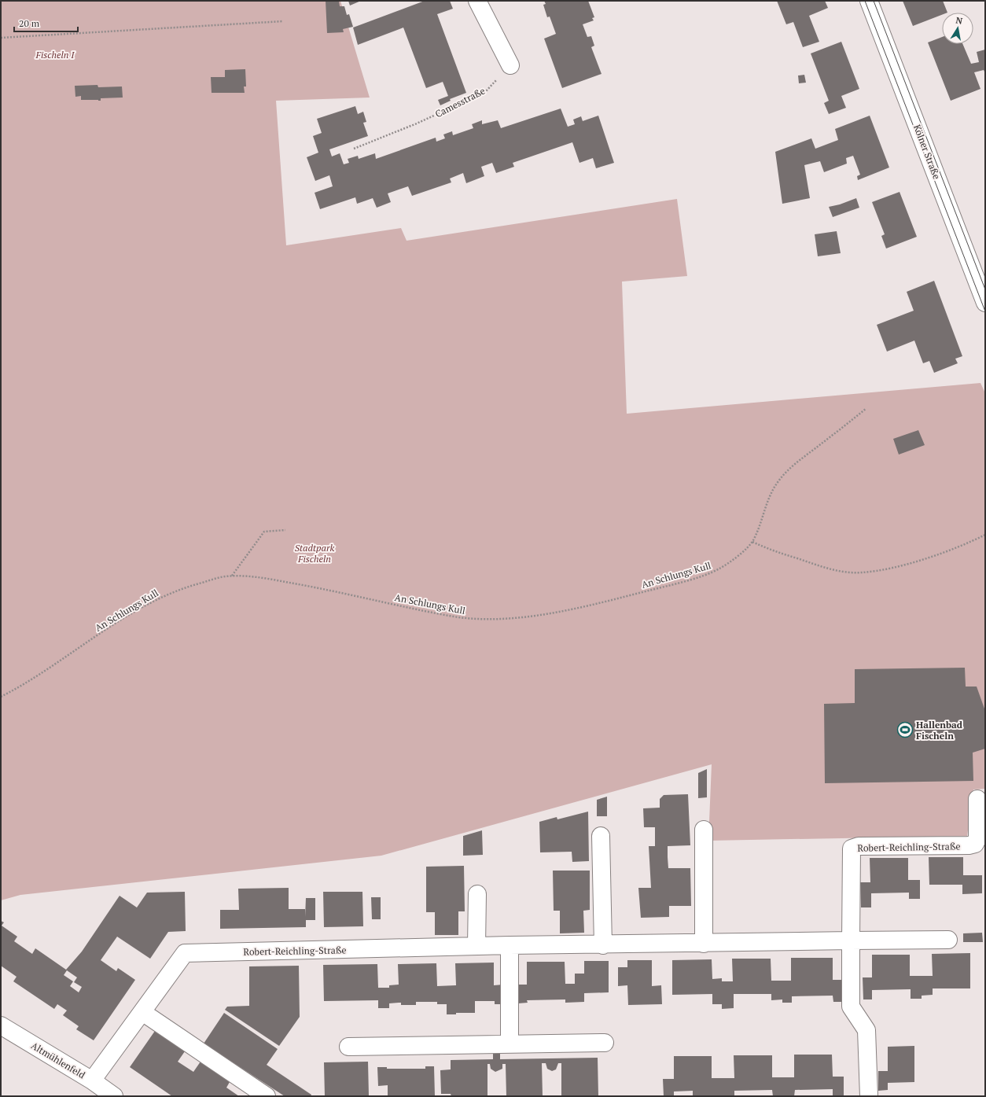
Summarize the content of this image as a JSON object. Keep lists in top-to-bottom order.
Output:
{
  "streets": {
    "street": ["Kölner Straße", "Robert-Reichling-Straße", "Altmühlenfeld"],
    "path": ["Camesstraße", "An Schlungs Kull"]
  },
  "crossings": [
    ["Robert-Reichling-Straße", "Altmühlenfeld"]
  ],
  "parks": ["Fischeln I", "Stadtpark Fischeln"],
  "places": {
    "sports": ["Hallenbad Fischeln"]
  },
  "scale_bar": "20 m",
  "north": "top"
}
